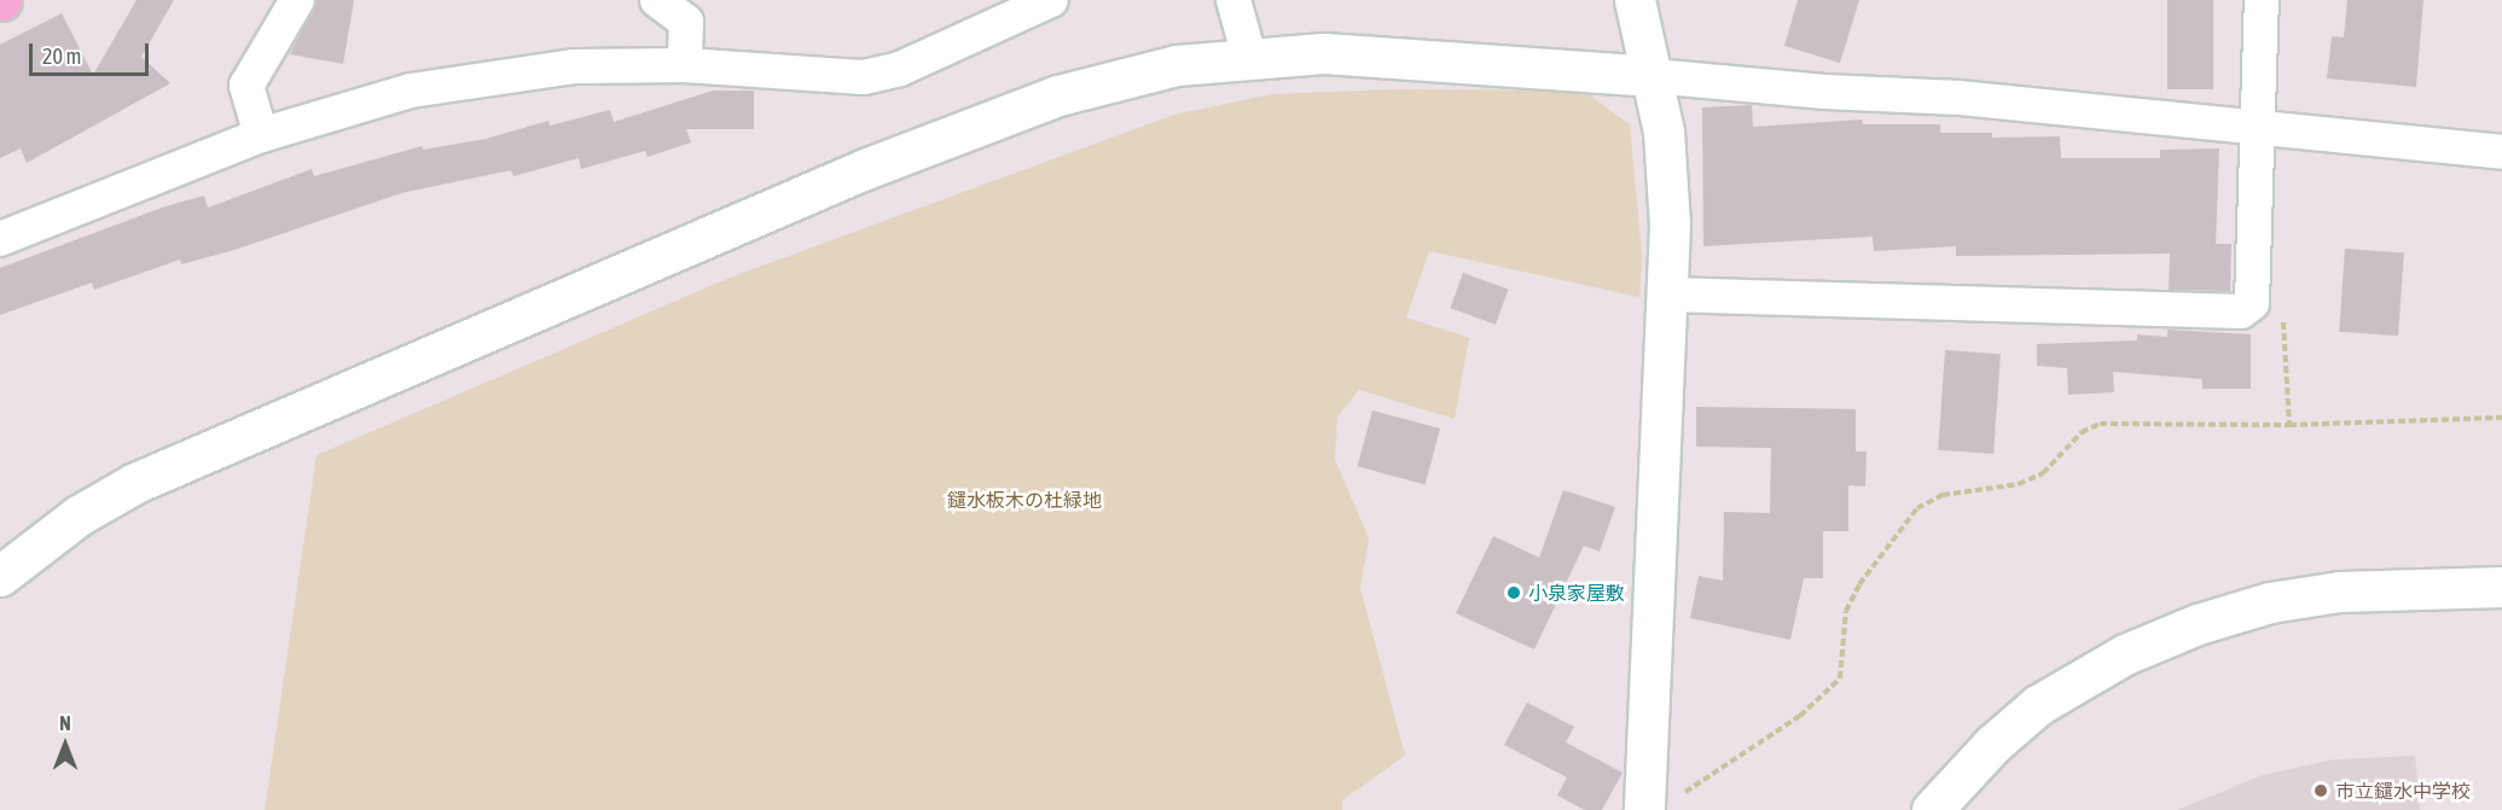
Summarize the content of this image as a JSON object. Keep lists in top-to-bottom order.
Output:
{
  "parks": ["鑓水板木の杜緑地"],
  "places": ["小泉家屋敷", "市立鑓水中学校"],
  "scale_bar": "20 m",
  "north": "top"
}
